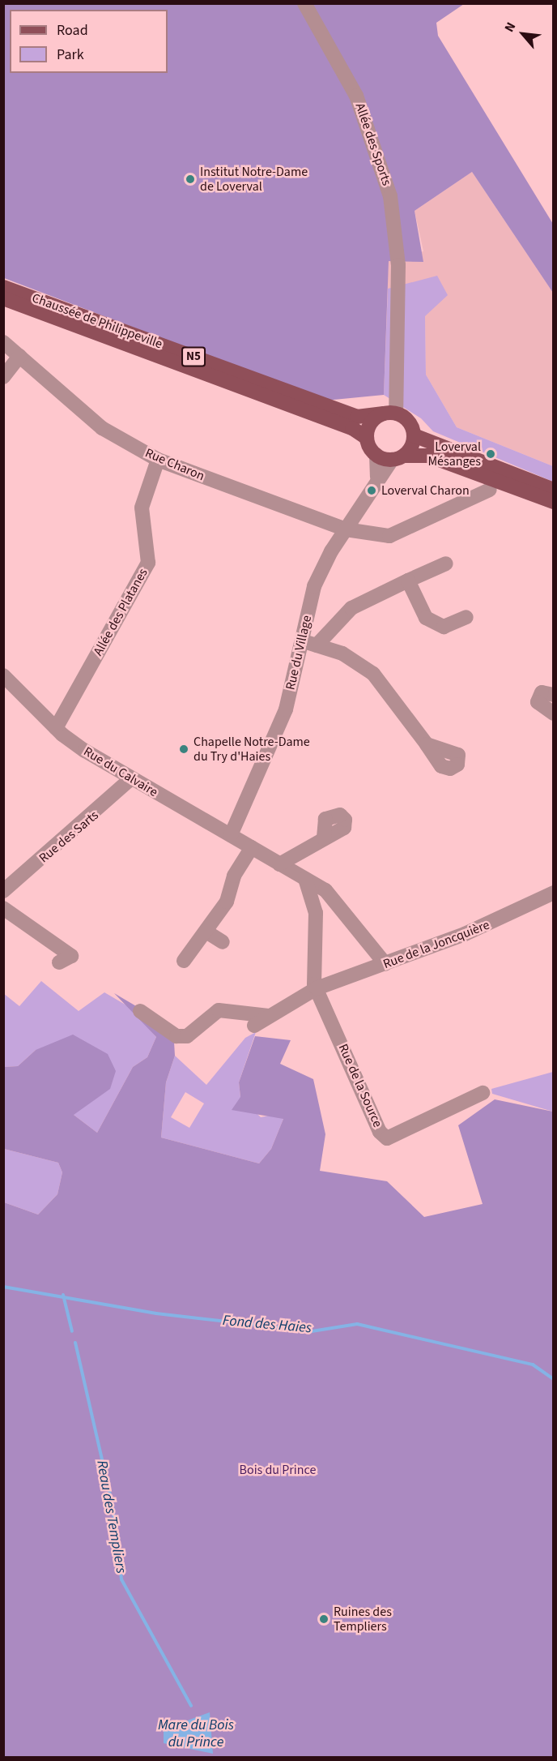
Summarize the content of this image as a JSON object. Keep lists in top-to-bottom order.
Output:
{
  "streets": {
    "main road": ["Chaussée de Philippeville", "N5"],
    "street": [
      "Allée des Sports",
      "Rue Charon",
      "Allée des Platanes",
      "Rue du Village",
      "Rue du Calvaire",
      "Rue des Sarts",
      "Rue de la Joncquière",
      "Rue de la Source"
    ]
  },
  "crossings": [
    ["Allée des Sports", "Chaussée de Philippeville"],
    ["Allée des Sports", "Rue du Village"],
    ["Chaussée de Philippeville", "Rue du Village"],
    ["Rue Charon", "Allée des Platanes"],
    ["Rue Charon", "Rue du Village"],
    ["Allée des Platanes", "Rue du Calvaire"],
    ["Rue du Village", "Rue du Calvaire"],
    ["Rue du Calvaire", "Rue des Sarts"],
    ["Rue du Calvaire", "Rue de la Joncquière"],
    ["Rue de la Joncquière", "Rue de la Source"]
  ],
  "water": ["Fond des Haies", "Reau des Templiers", "Mare du Bois du Prince"],
  "parks": ["Bois du Prince"],
  "places": [
    "Institut Notre-Dame de Loverval",
    "Loverval Mésanges",
    "Loverval Charon",
    "Chapelle Notre-Dame du Try d'Haies",
    "Ruines des Templiers"
  ],
  "legend": ["Road", "Park"],
  "north": "top left"
}
